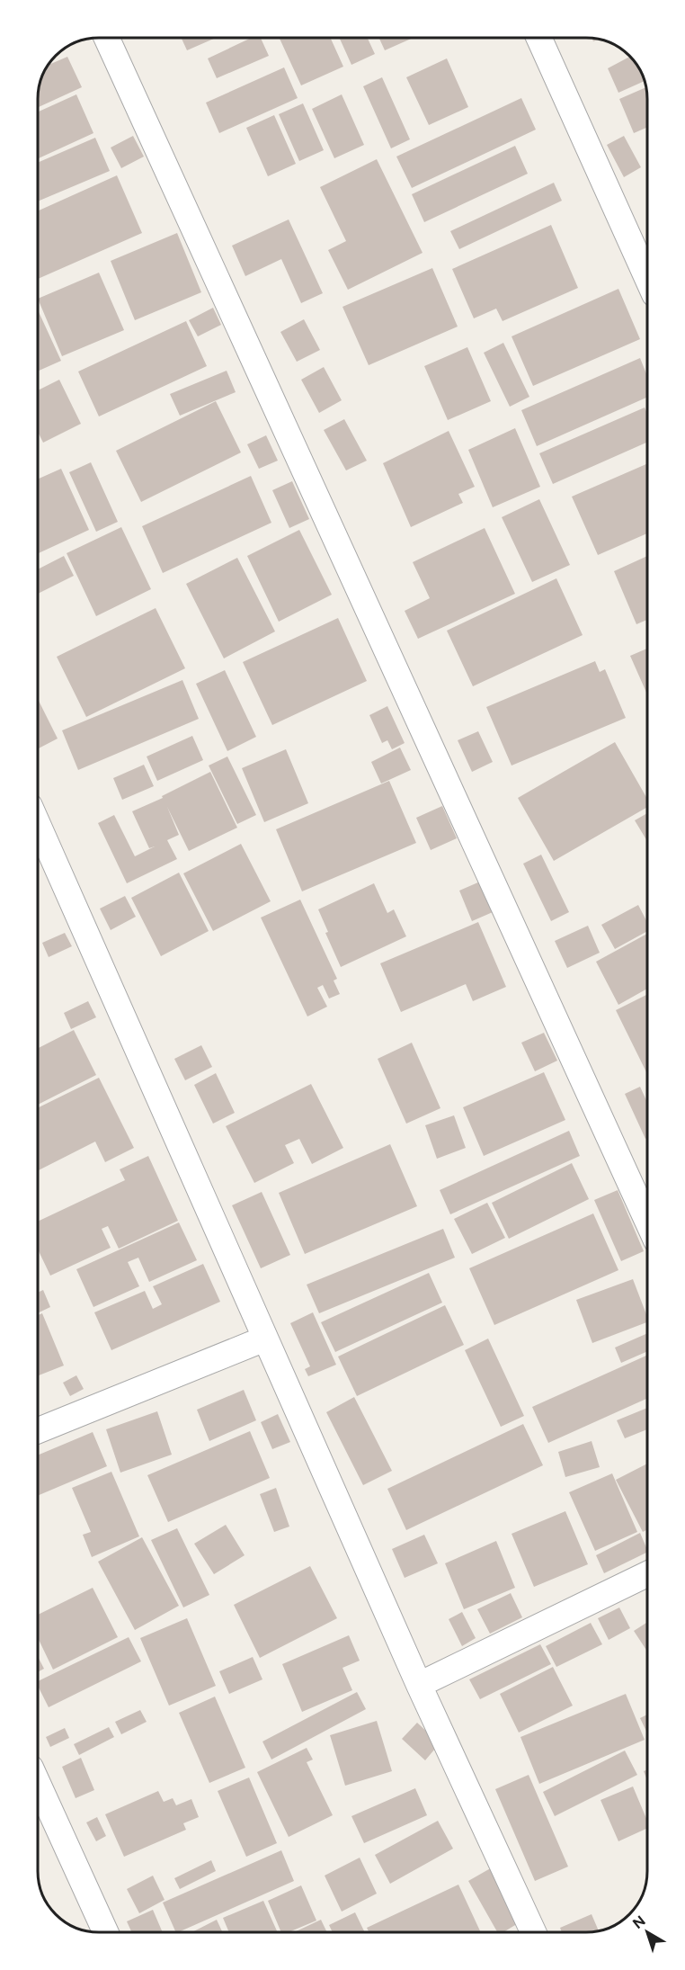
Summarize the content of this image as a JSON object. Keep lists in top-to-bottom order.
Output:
{
  "north": "top left"
}
